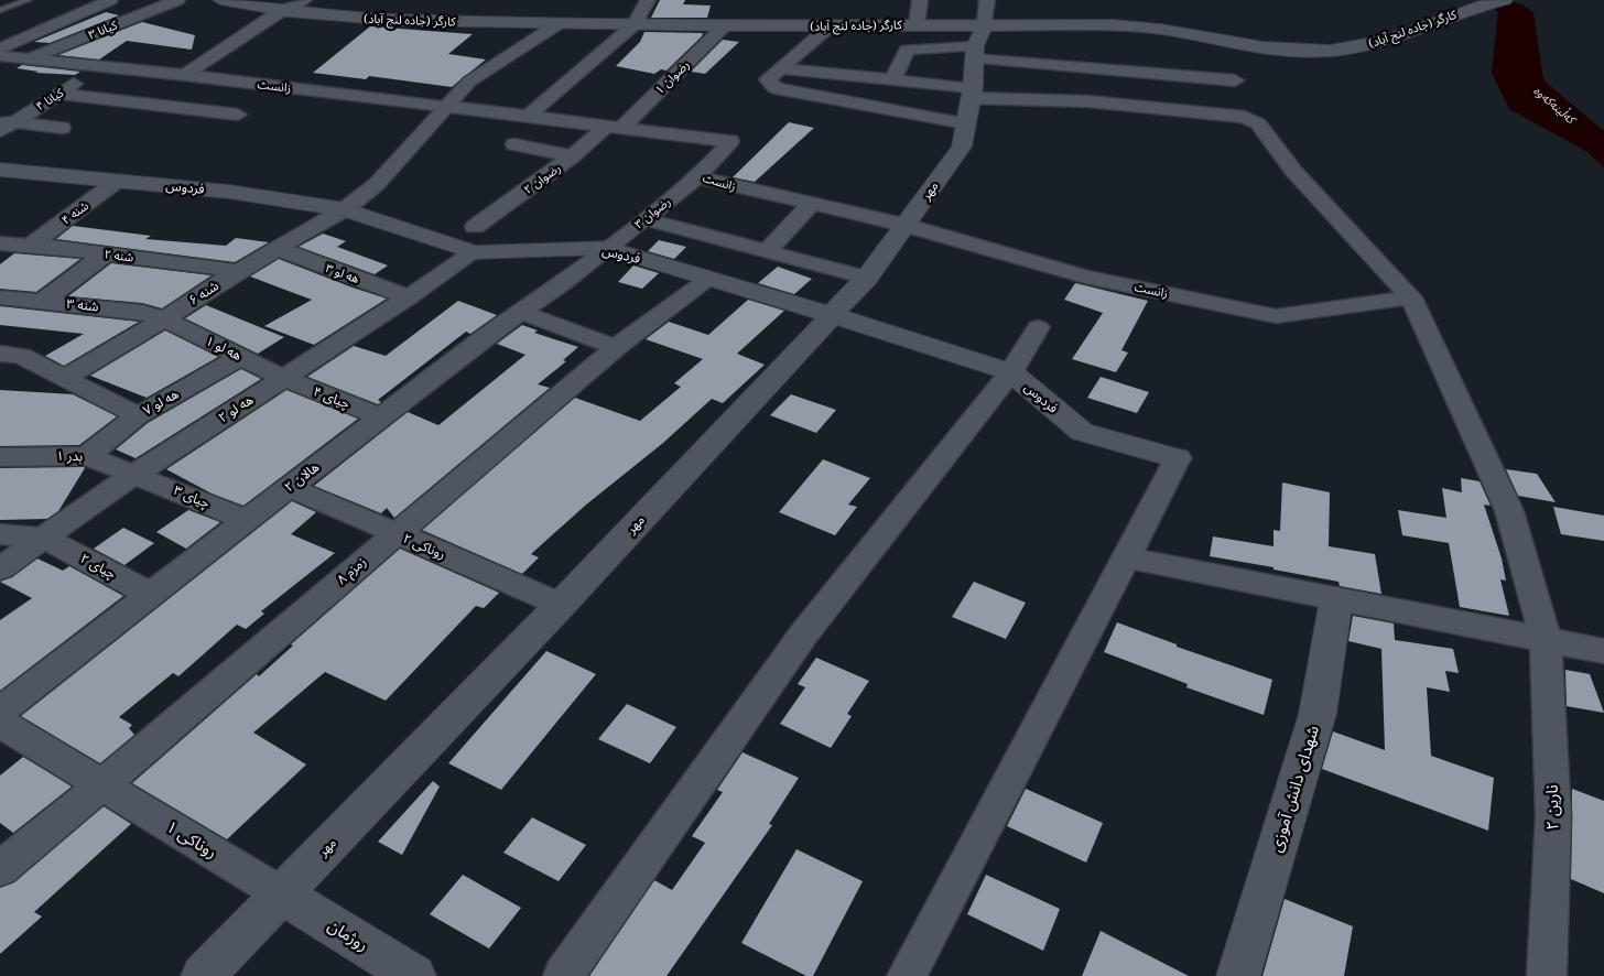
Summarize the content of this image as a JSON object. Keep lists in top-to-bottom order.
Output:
{
  "streets": {
    "street": [
      "کارگر (جاده لنج آباد)",
      "کیانا ۳",
      "رضوان ۱",
      "زانست",
      "کیانا ۴",
      "رضوان ۲",
      "فردوس",
      "مهر",
      "شنه ۴",
      "رضوان ۳",
      "شنه ۲",
      "هه لو ۳",
      "شنه ۶",
      "شنه ۳",
      "هه لو ۱",
      "چیای ۴",
      "هه لو ۷",
      "هه لو ۲",
      "بدر ۱",
      "هالان ۲",
      "چیای ۳",
      "روناکی ۲",
      "چیای ۲",
      "زمزم ۸",
      "شهدای دانش آموزی",
      "نارین ۲",
      "روناکی ۱",
      "روژمان"
    ]
  },
  "crossings": [
    ["کارگر (جاده لنج آباد)", "رضوان ۱"],
    ["کارگر (جاده لنج آباد)", "مهر"],
    ["کیانا ۳", "زانست"],
    ["رضوان ۱", "زانست"],
    ["رضوان ۱", "رضوان ۲"],
    ["زانست", "کیانا ۴"],
    ["زانست", "رضوان ۲"],
    ["زانست", "مهر"],
    ["زانست", "رضوان ۳"],
    ["زانست", "نارین ۲"],
    ["فردوس", "مهر"],
    ["فردوس", "شنه ۴"],
    ["فردوس", "رضوان ۳"],
    ["فردوس", "شنه ۶"],
    ["فردوس", "هه لو ۲"],
    ["فردوس", "هالان ۲"],
    ["فردوس", "زمزم ۸"],
    ["مهر", "روناکی ۲"],
    ["مهر", "نارین ۲"],
    ["مهر", "روناکی ۱"],
    ["مهر", "روژمان"],
    ["شنه ۴", "شنه ۲"],
    ["رضوان ۳", "هالان ۲"],
    ["شنه ۲", "شنه ۶"],
    ["هه لو ۳", "شنه ۶"],
    ["هه لو ۳", "هه لو ۲"],
    ["شنه ۶", "شنه ۳"],
    ["شنه ۶", "هه لو ۱"],
    ["شنه ۳", "هه لو ۱"],
    ["هه لو ۱", "چیای ۴"],
    ["هه لو ۱", "هه لو ۷"],
    ["هه لو ۱", "هه لو ۲"],
    ["چیای ۴", "هه لو ۲"],
    ["چیای ۴", "هالان ۲"],
    ["هه لو ۷", "بدر ۱"],
    ["هه لو ۲", "بدر ۱"],
    ["هه لو ۲", "چیای ۳"],
    ["هه لو ۲", "چیای ۲"],
    ["بدر ۱", "چیای ۳"],
    ["هالان ۲", "چیای ۳"],
    ["هالان ۲", "روناکی ۲"],
    ["هالان ۲", "چیای ۲"],
    ["روناکی ۲", "زمزم ۸"],
    ["زمزم ۸", "روناکی ۱"],
    ["روناکی ۱", "روژمان"]
  ],
  "water": ["کەڵینەکەوە"]
}
